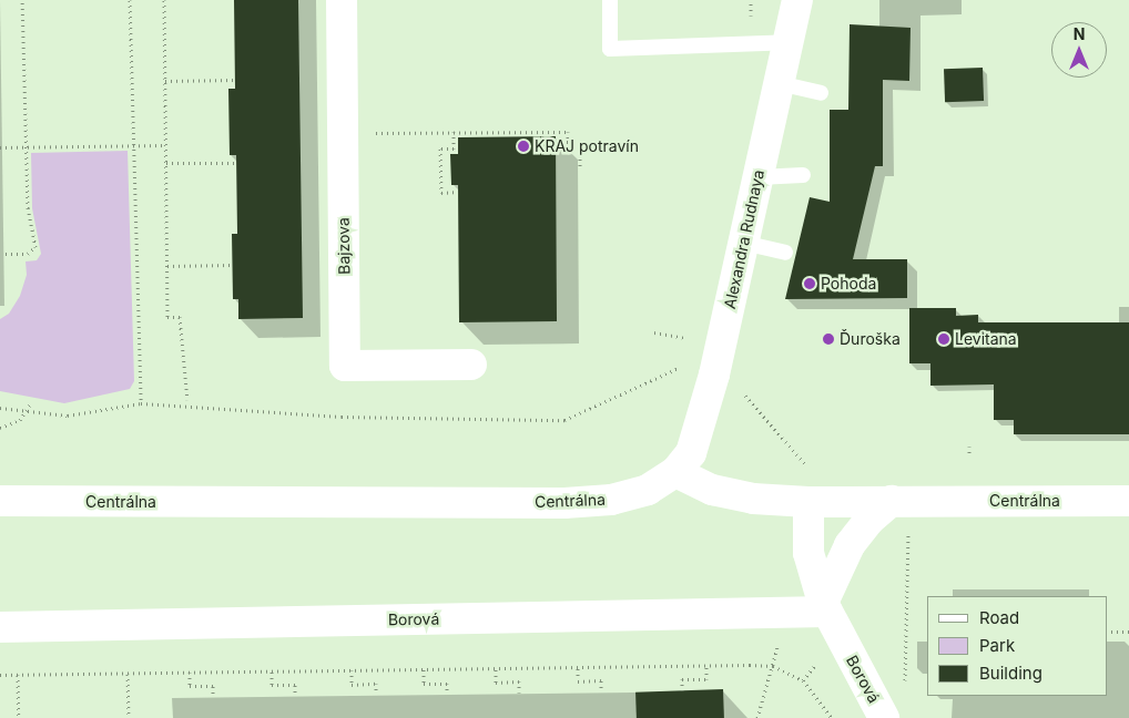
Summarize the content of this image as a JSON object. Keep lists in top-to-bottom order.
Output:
{
  "streets": {
    "street": [
      "Alexandra Rudnaya",
      "Bajzova",
      "Centrálna",
      "Borová"
    ]
  },
  "crossings": [
    ["Alexandra Rudnaya", "Centrálna"],
    ["Centrálna", "Borová"]
  ],
  "places": [
    "KRAJ potravín",
    "Pohoda",
    "Ďuroška",
    "Levitana"
  ],
  "legend": ["Road", "Park", "Building"],
  "north": "top"
}
